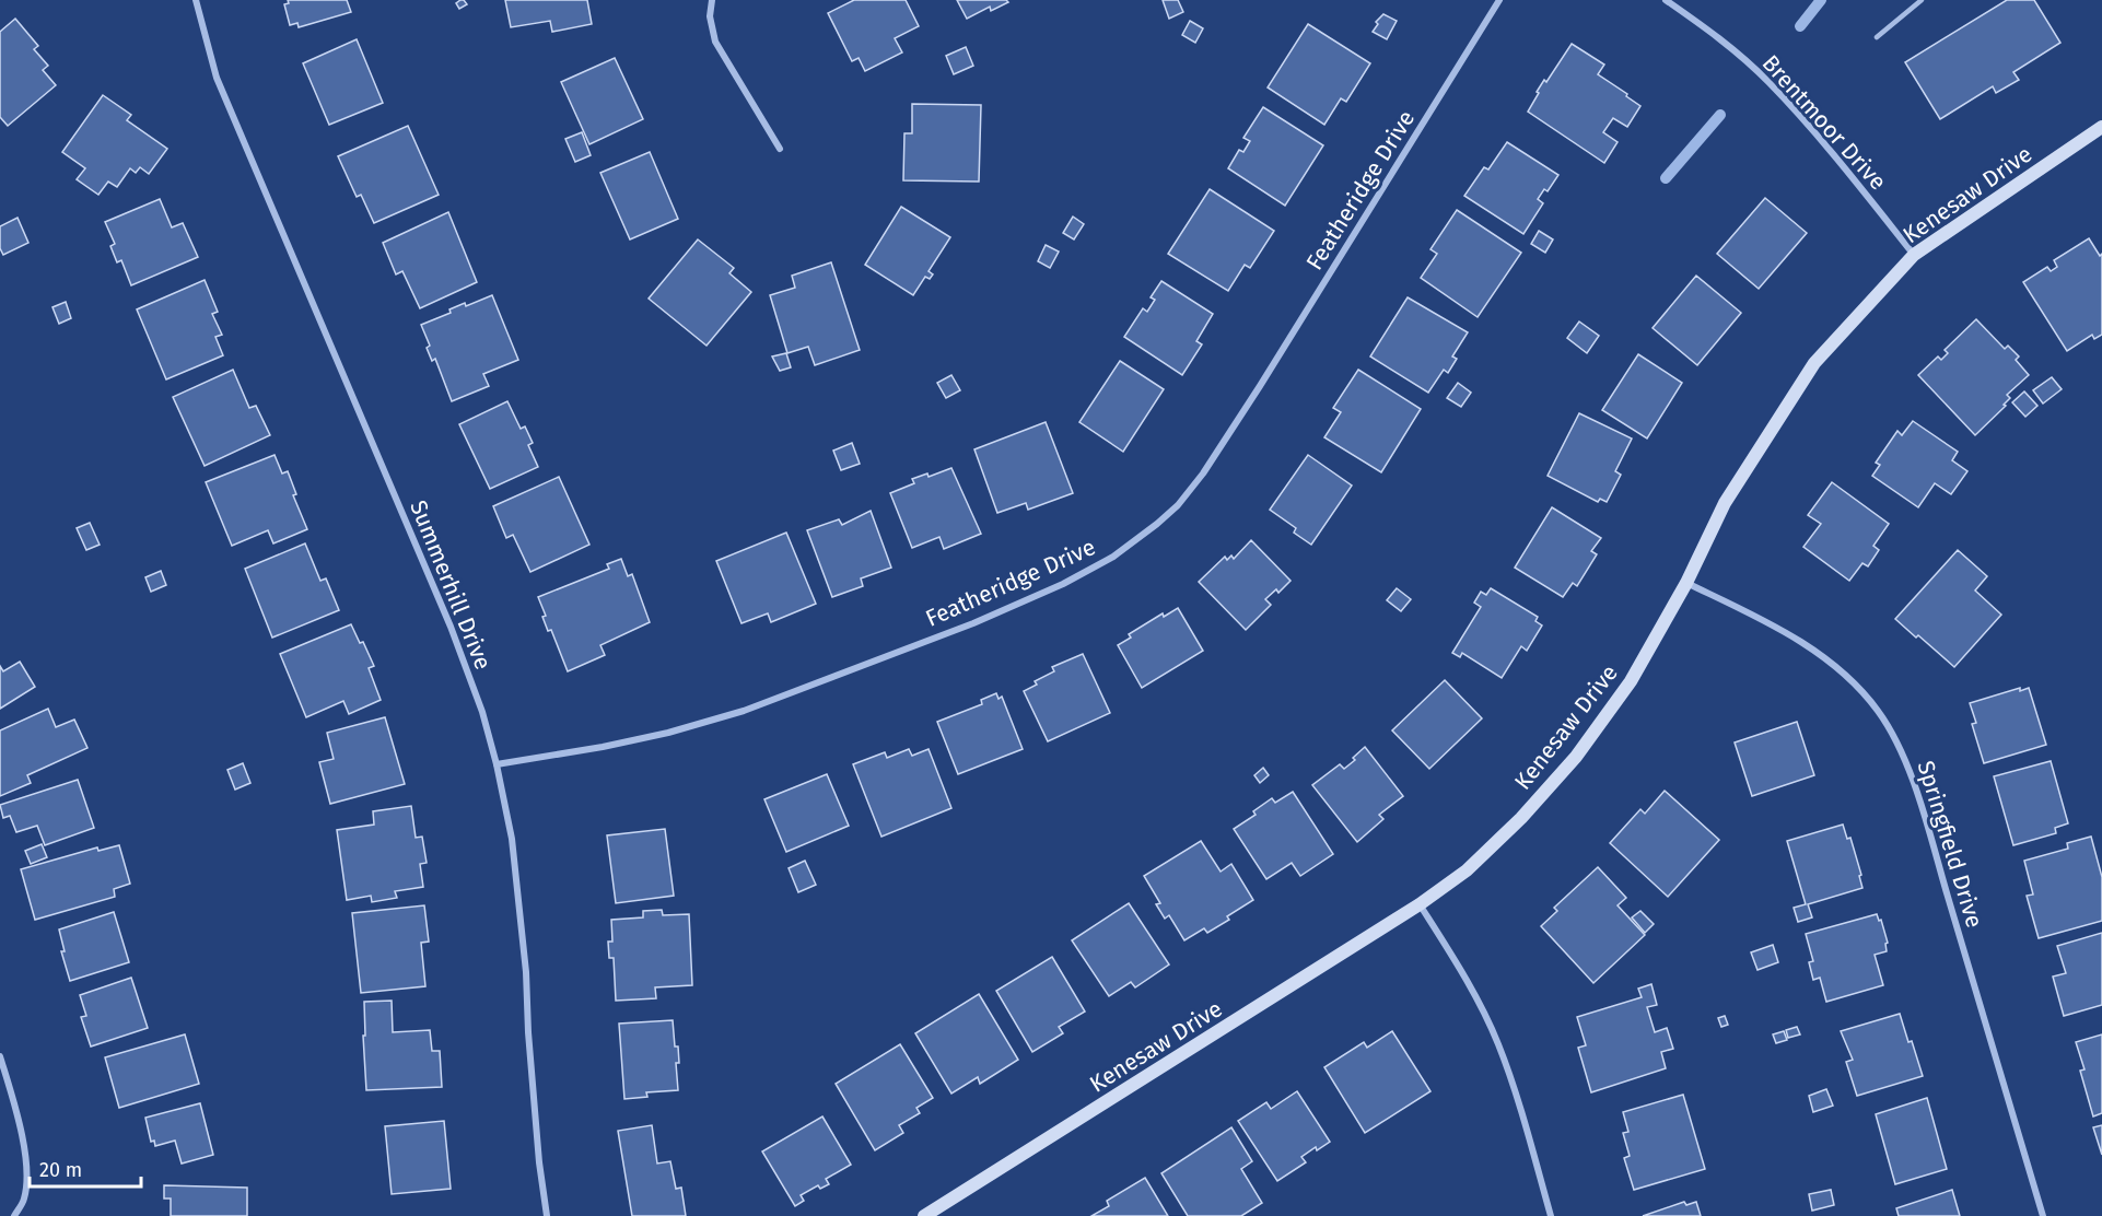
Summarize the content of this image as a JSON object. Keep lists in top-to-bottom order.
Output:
{
  "streets": {
    "street": [
      "Brentmoor Drive",
      "Featheridge Drive",
      "Kenesaw Drive",
      "Summerhill Drive",
      "Springfield Drive"
    ]
  },
  "crossings": [
    ["Brentmoor Drive", "Kenesaw Drive"],
    ["Featheridge Drive", "Summerhill Drive"],
    ["Kenesaw Drive", "Springfield Drive"]
  ],
  "scale_bar": "20 m"
}
